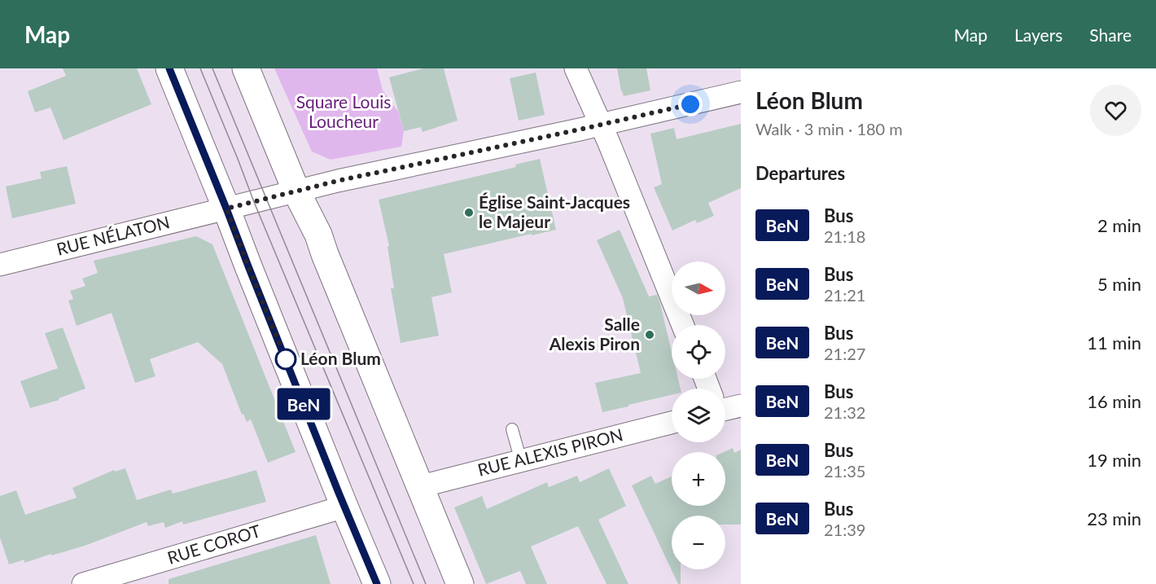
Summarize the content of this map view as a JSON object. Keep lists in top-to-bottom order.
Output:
{
  "streets": {
    "street": ["RUE NÉLATON", "RUE ALEXIS PIRON", "RUE COROT"]
  },
  "parks": ["Square Louis Loucheur"],
  "places": ["Église Saint-Jacques le Majeur", "Salle Alexis Piron", "Léon Blum"],
  "lines": ["bus line BeN"],
  "north": "right",
  "page": {
    "header": "Map",
    "nav": ["Map", "Layers", "Share"],
    "on_map": "BeN",
    "heading": [
      ["Léon Blum", "Walk · 3 min · 180 m"],
      "Departures"
    ],
    "list": [
      {
        "mark": "BeN",
        "name": "Bus",
        "note": "21:18",
        "value": "2 min"
      },
      {
        "mark": "BeN",
        "name": "Bus",
        "note": "21:21",
        "value": "5 min"
      },
      {
        "mark": "BeN",
        "name": "Bus",
        "note": "21:27",
        "value": "11 min"
      },
      {
        "mark": "BeN",
        "name": "Bus",
        "note": "21:32",
        "value": "16 min"
      },
      {
        "mark": "BeN",
        "name": "Bus",
        "note": "21:35",
        "value": "19 min"
      },
      {
        "mark": "BeN",
        "name": "Bus",
        "note": "21:39",
        "value": "23 min"
      }
    ],
    "map_buttons": ["+", "−"]
  }
}
